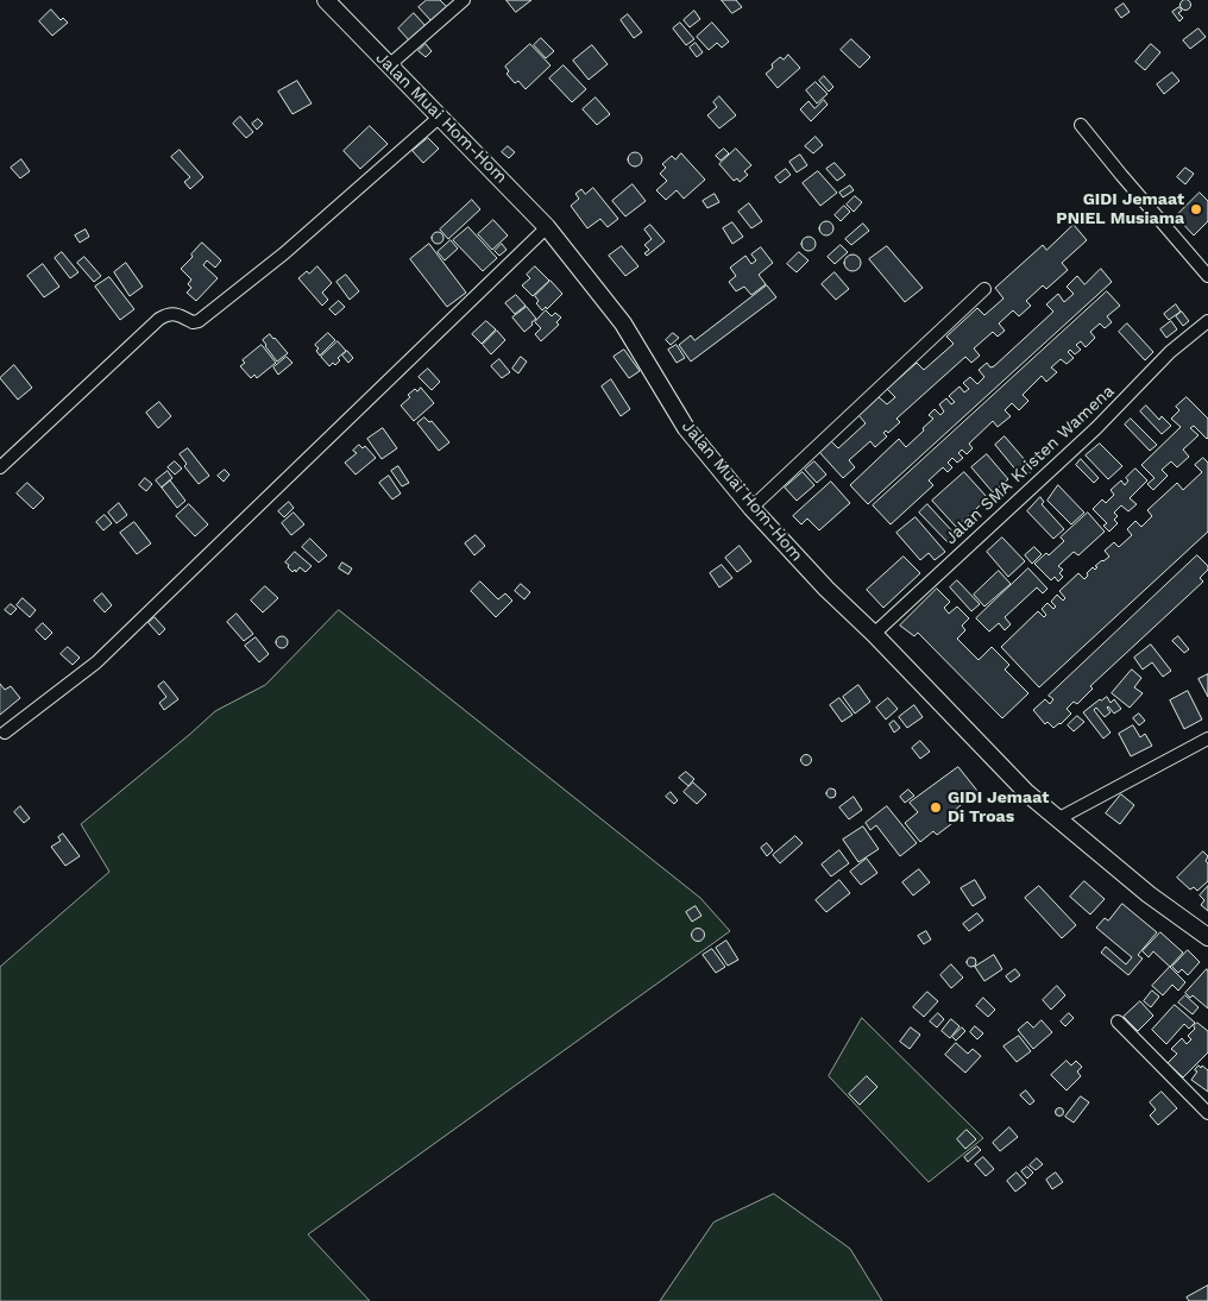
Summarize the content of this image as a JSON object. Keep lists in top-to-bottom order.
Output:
{
  "streets": {
    "street": ["Jalan Muai Hom-Hom", "Jalan SMA Kristen Wamena"]
  },
  "crossings": [
    ["Jalan Muai Hom-Hom", "Jalan SMA Kristen Wamena"]
  ],
  "places": ["GIDI Jemaat PNIEL Musiama", "GIDI Jemaat Di Troas"]
}
